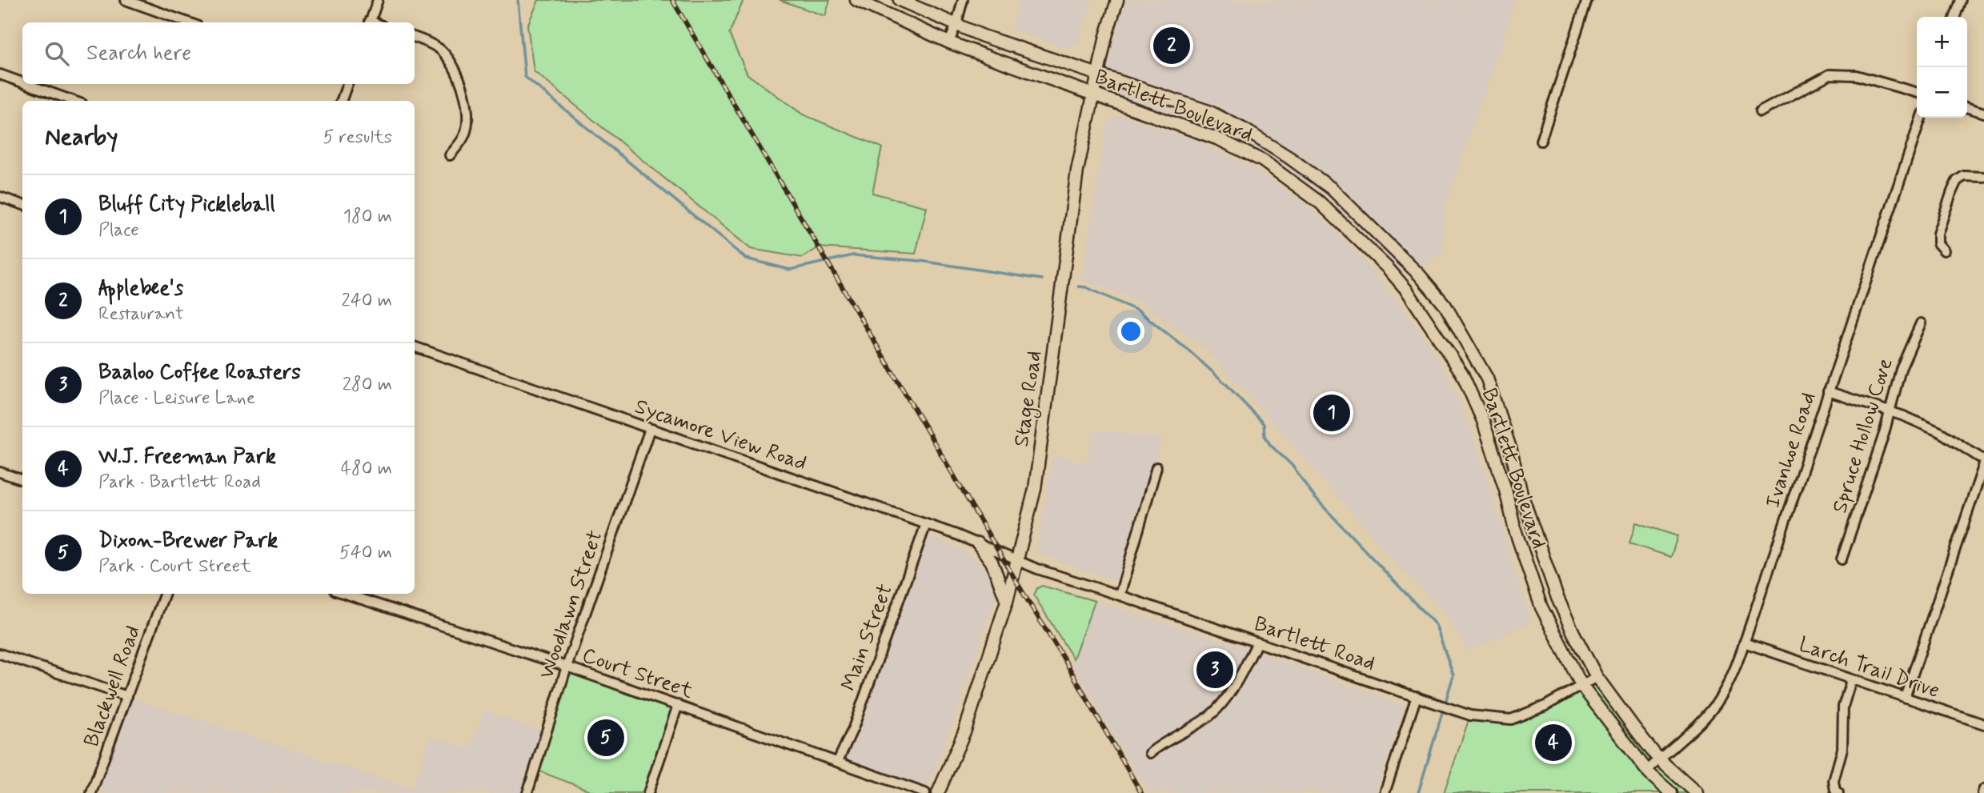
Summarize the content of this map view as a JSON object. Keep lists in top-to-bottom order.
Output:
{
  "streets": {
    "main road": ["Bartlett Boulevard", "Stage Road"],
    "street": [
      "Sycamore View Road",
      "Spruce Hollow Cove",
      "Ivanhoe Road",
      "Woodlawn Street",
      "Main Street",
      "Bartlett Road",
      "Larch Trail Drive",
      "Court Street",
      "Blackwell Road"
    ]
  },
  "crossings": [
    ["Bartlett Boulevard", "Stage Road"],
    ["Bartlett Boulevard", "Ivanhoe Road"],
    ["Bartlett Boulevard", "Bartlett Road"],
    ["Stage Road", "Sycamore View Road"],
    ["Stage Road", "Bartlett Road"],
    ["Sycamore View Road", "Woodlawn Street"],
    ["Sycamore View Road", "Main Street"],
    ["Sycamore View Road", "Bartlett Road"],
    ["Ivanhoe Road", "Larch Trail Drive"],
    ["Woodlawn Street", "Court Street"],
    ["Main Street", "Court Street"]
  ],
  "page": {
    "map_buttons": ["+", "−"],
    "search": "Search here",
    "pins": [
      "2",
      "1",
      "3",
      "5",
      "4"
    ],
    "heading": ["Nearby", "5 results"],
    "list": [
      {
        "mark": "1",
        "name": "Bluff City Pickleball",
        "note": "Place",
        "value": "180 m"
      },
      {
        "mark": "2",
        "name": "Applebee's",
        "note": "Restaurant",
        "value": "240 m"
      },
      {
        "mark": "3",
        "name": "Baaloo Coffee Roasters",
        "note": "Place · Leisure Lane",
        "value": "280 m"
      },
      {
        "mark": "4",
        "name": "W.J. Freeman Park",
        "note": "Park · Bartlett Road",
        "value": "480 m"
      },
      {
        "mark": "5",
        "name": "Dixon-Brewer Park",
        "note": "Park · Court Street",
        "value": "540 m"
      }
    ]
  }
}
